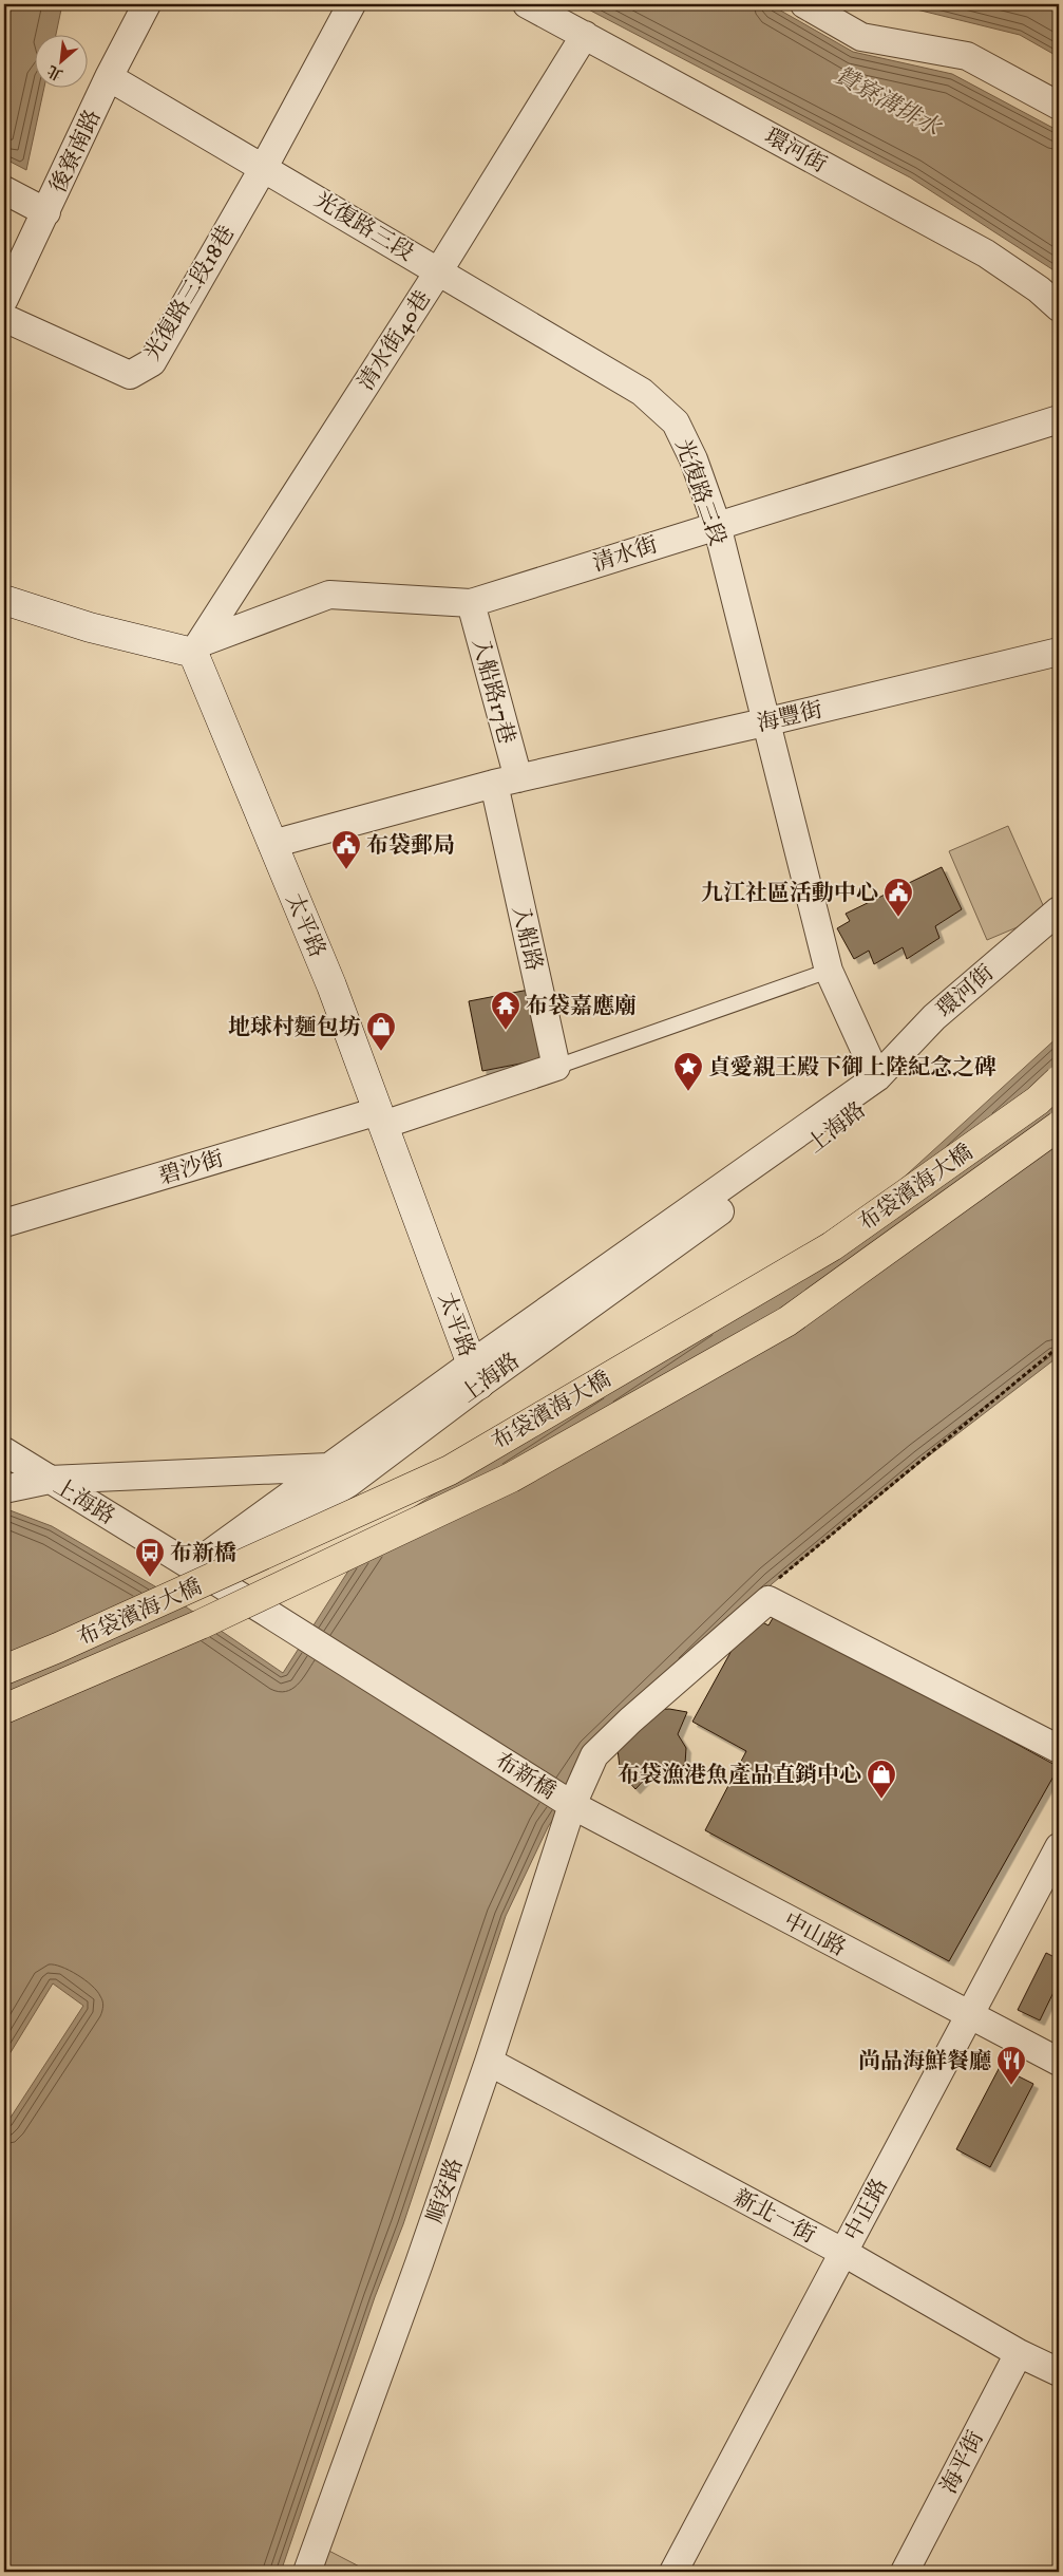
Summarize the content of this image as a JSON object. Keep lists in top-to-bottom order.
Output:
{
  "streets": {
    "highway": ["布袋濱海大橋"],
    "main road": ["太平路"],
    "street": [
      "環河街",
      "後寮南路",
      "光復路三段",
      "光復路三段18巷",
      "清水街40巷",
      "清水街",
      "入船路17巷",
      "海豐街",
      "入船路",
      "上海路",
      "碧沙街",
      "布新橋",
      "中山路",
      "順安路",
      "中正路",
      "新北一街",
      "海平街"
    ]
  },
  "crossings": [
    ["環河街", "光復路三段"],
    ["環河街", "清水街40巷"],
    ["環河街", "上海路"],
    ["後寮南路", "光復路三段"],
    ["光復路三段", "光復路三段18巷"],
    ["光復路三段", "清水街40巷"],
    ["光復路三段", "清水街"],
    ["光復路三段", "海豐街"],
    ["光復路三段", "上海路"],
    ["清水街40巷", "清水街"],
    ["清水街40巷", "太平路"],
    ["清水街", "入船路17巷"],
    ["清水街", "太平路"],
    ["入船路17巷", "海豐街"],
    ["入船路17巷", "入船路"],
    ["海豐街", "入船路"],
    ["太平路", "上海路"],
    ["太平路", "碧沙街"],
    ["上海路", "布新橋"],
    ["布新橋", "中山路"],
    ["布新橋", "順安路"],
    ["中山路", "順安路"],
    ["中山路", "中正路"],
    ["順安路", "新北一街"],
    ["中正路", "新北一街"],
    ["新北一街", "海平街"]
  ],
  "water": ["贊寮溝排水"],
  "places": {
    "public building": ["布袋郵局", "九江社區活動中心"],
    "temple": ["布袋嘉應廟"],
    "shop": ["地球村麵包坊", "布袋漁港魚產品直銷中心"],
    "place": ["貞愛親王殿下御上陸紀念之碑"],
    "bus stop": ["布新橋"],
    "restaurant": ["尚品海鮮餐廳"]
  },
  "north": "bottom left"
}
